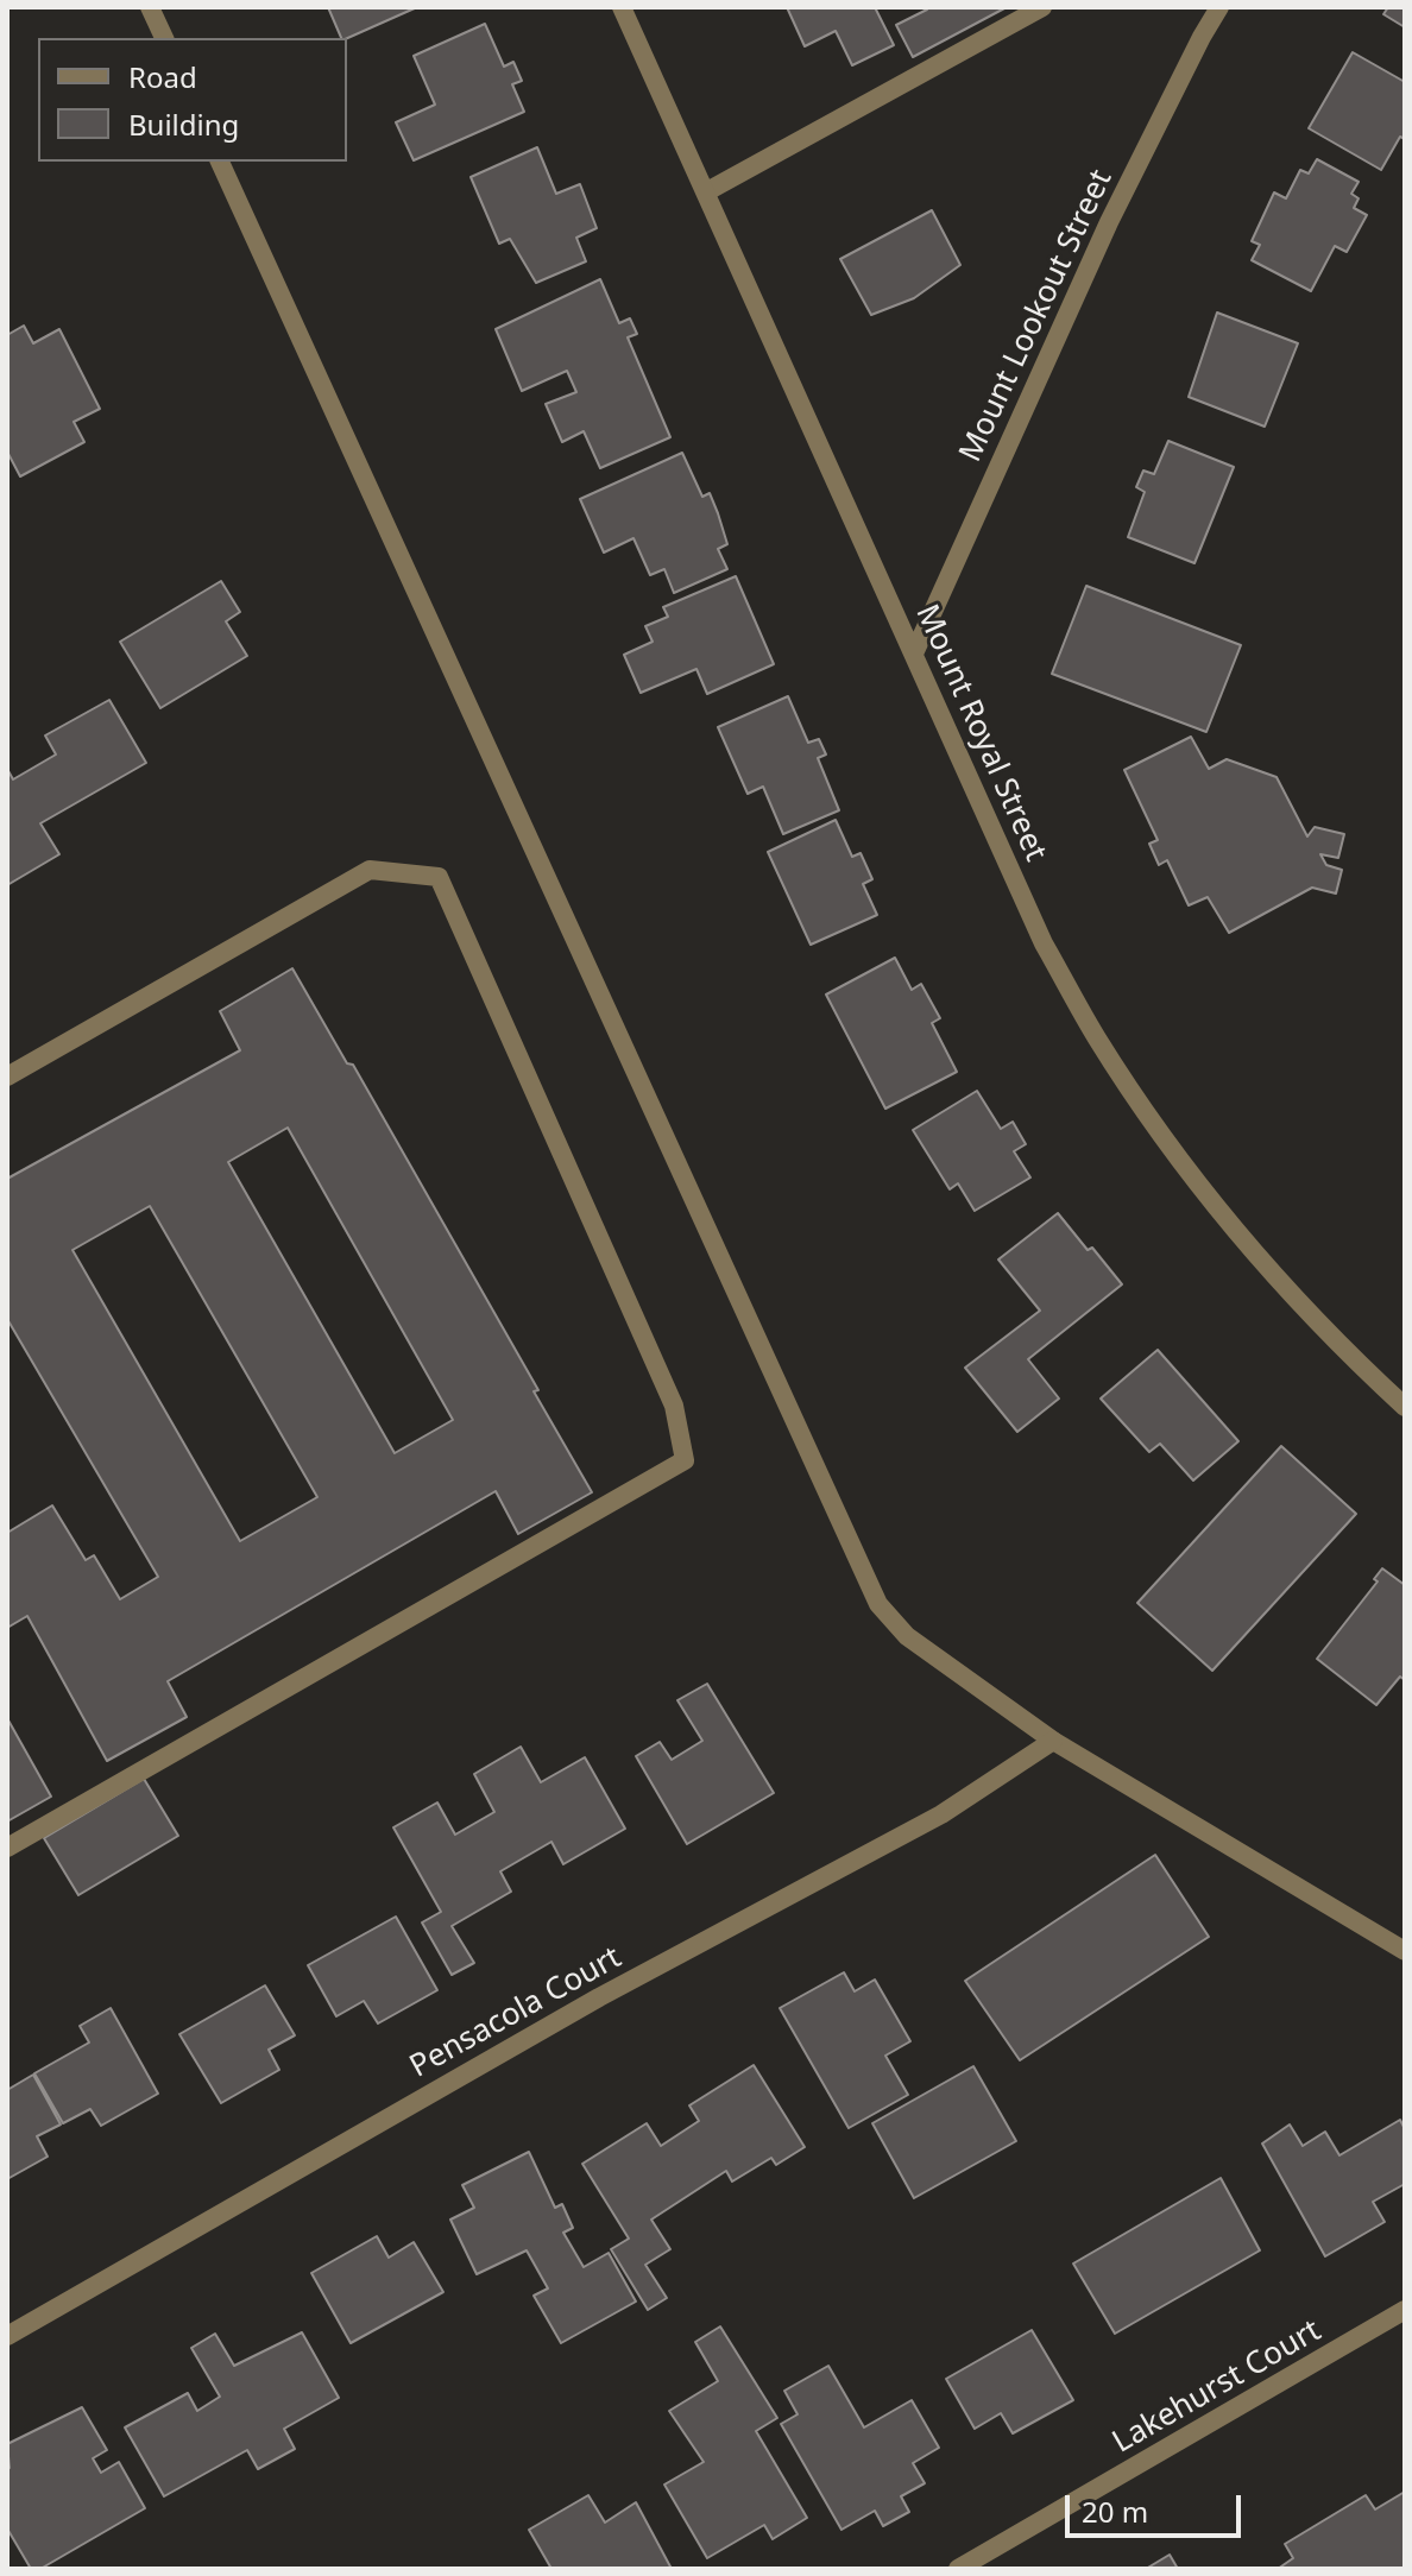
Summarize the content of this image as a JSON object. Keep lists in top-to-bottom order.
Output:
{
  "streets": {
    "street": [
      "Mount Lookout Street",
      "Mount Royal Street",
      "Pensacola Court",
      "Lakehurst Court"
    ]
  },
  "crossings": [
    ["Mount Lookout Street", "Mount Royal Street"]
  ],
  "legend": ["Road", "Building"],
  "scale_bar": "20 m"
}
